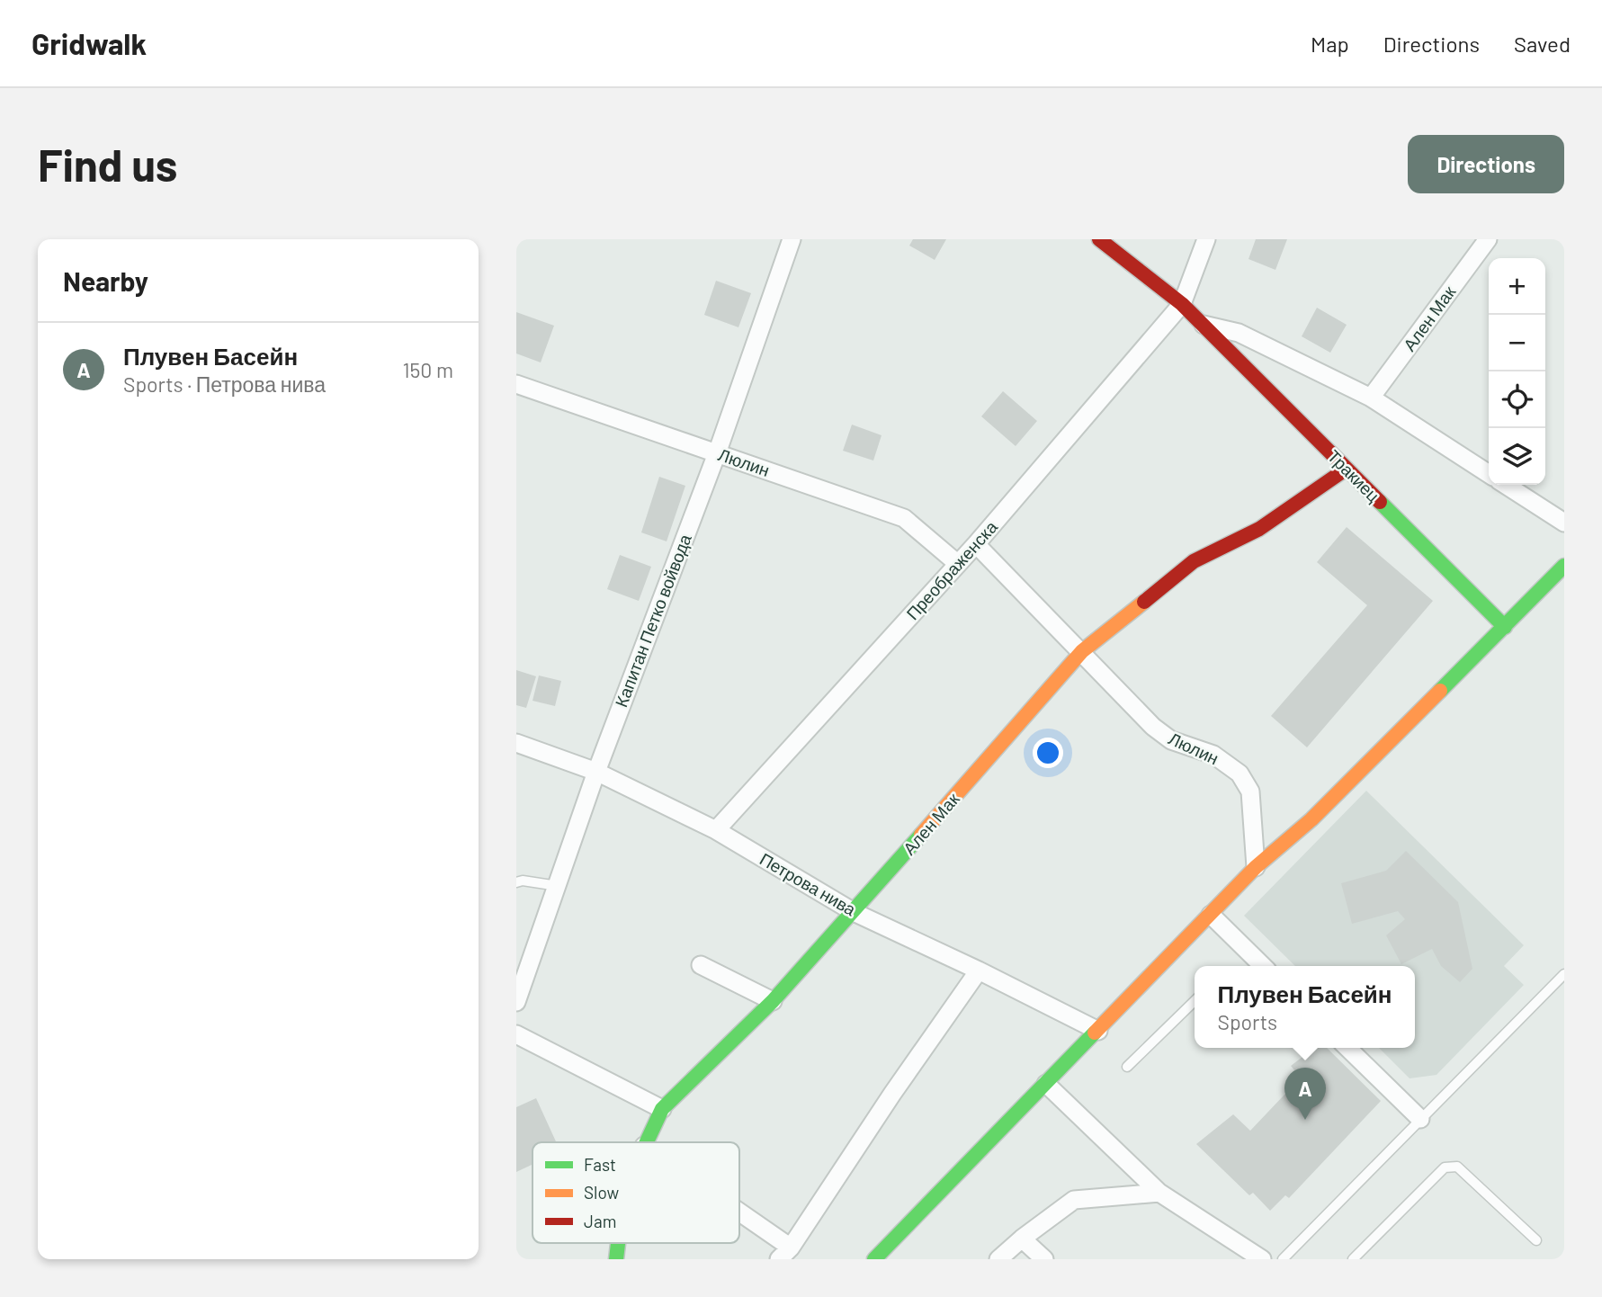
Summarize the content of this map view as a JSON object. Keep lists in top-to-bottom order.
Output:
{
  "streets": {
    "street": [
      "Ален Мак",
      "Люлин",
      "Тракиец",
      "Преображенска",
      "Капитан Петко войвода",
      "Петрова нива"
    ]
  },
  "crossings": [
    ["Ален Мак", "Люлин"],
    ["Ален Мак", "Тракиец"],
    ["Ален Мак", "Петрова нива"],
    ["Люлин", "Преображенска"],
    ["Люлин", "Капитан Петко войвода"],
    ["Тракиец", "Преображенска"],
    ["Преображенска", "Петрова нива"],
    ["Капитан Петко войвода", "Петрова нива"]
  ],
  "legend": ["Fast", "Slow", "Jam"],
  "page": {
    "header": "Gridwalk",
    "nav": ["Map", "Directions", "Saved"],
    "buttons": "Directions",
    "title": "Find us",
    "heading": "Nearby",
    "map_buttons": ["+", "−"],
    "list": [
      {
        "mark": "A",
        "name": "Плувен Басейн",
        "note": "Sports · Петрова нива",
        "value": "150 m"
      }
    ],
    "popup": ["Плувен Басейн", "Sports"],
    "pins": "A"
  }
}
